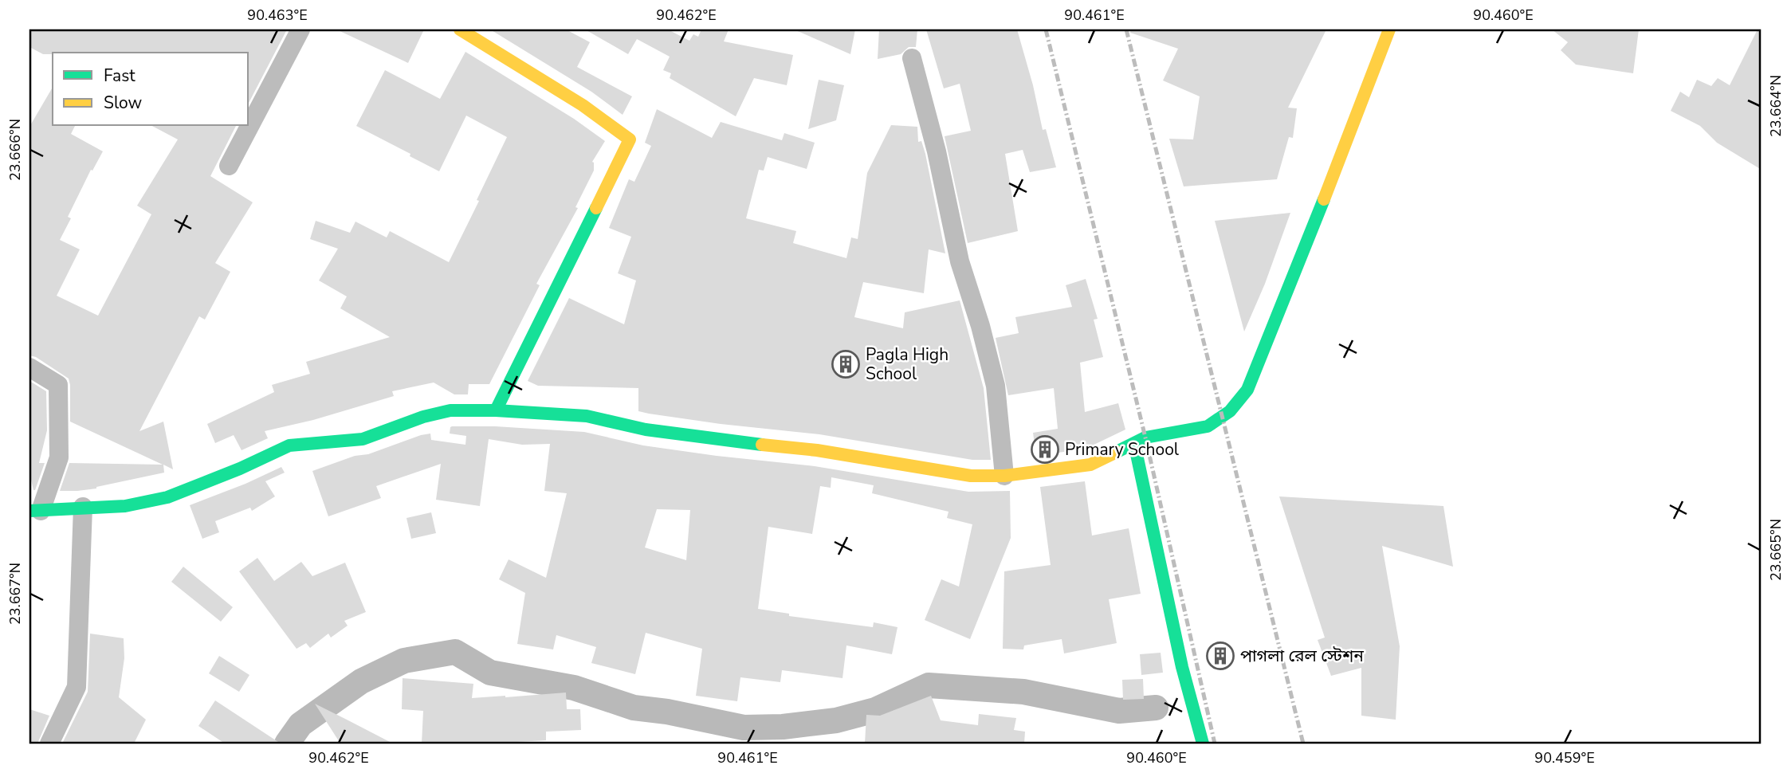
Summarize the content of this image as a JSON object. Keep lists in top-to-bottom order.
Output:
{
  "places": {
    "building": ["Pagla High School", "Primary School", "পাগলা রেল স্টেশন"]
  },
  "legend": ["Fast", "Slow"],
  "coordinates": [
    "90.463°E",
    "90.462°E",
    "90.461°E",
    "90.460°E",
    "23.664°N",
    "23.666°N",
    "23.665°N",
    "23.667°N",
    "90.459°E"
  ]
}
